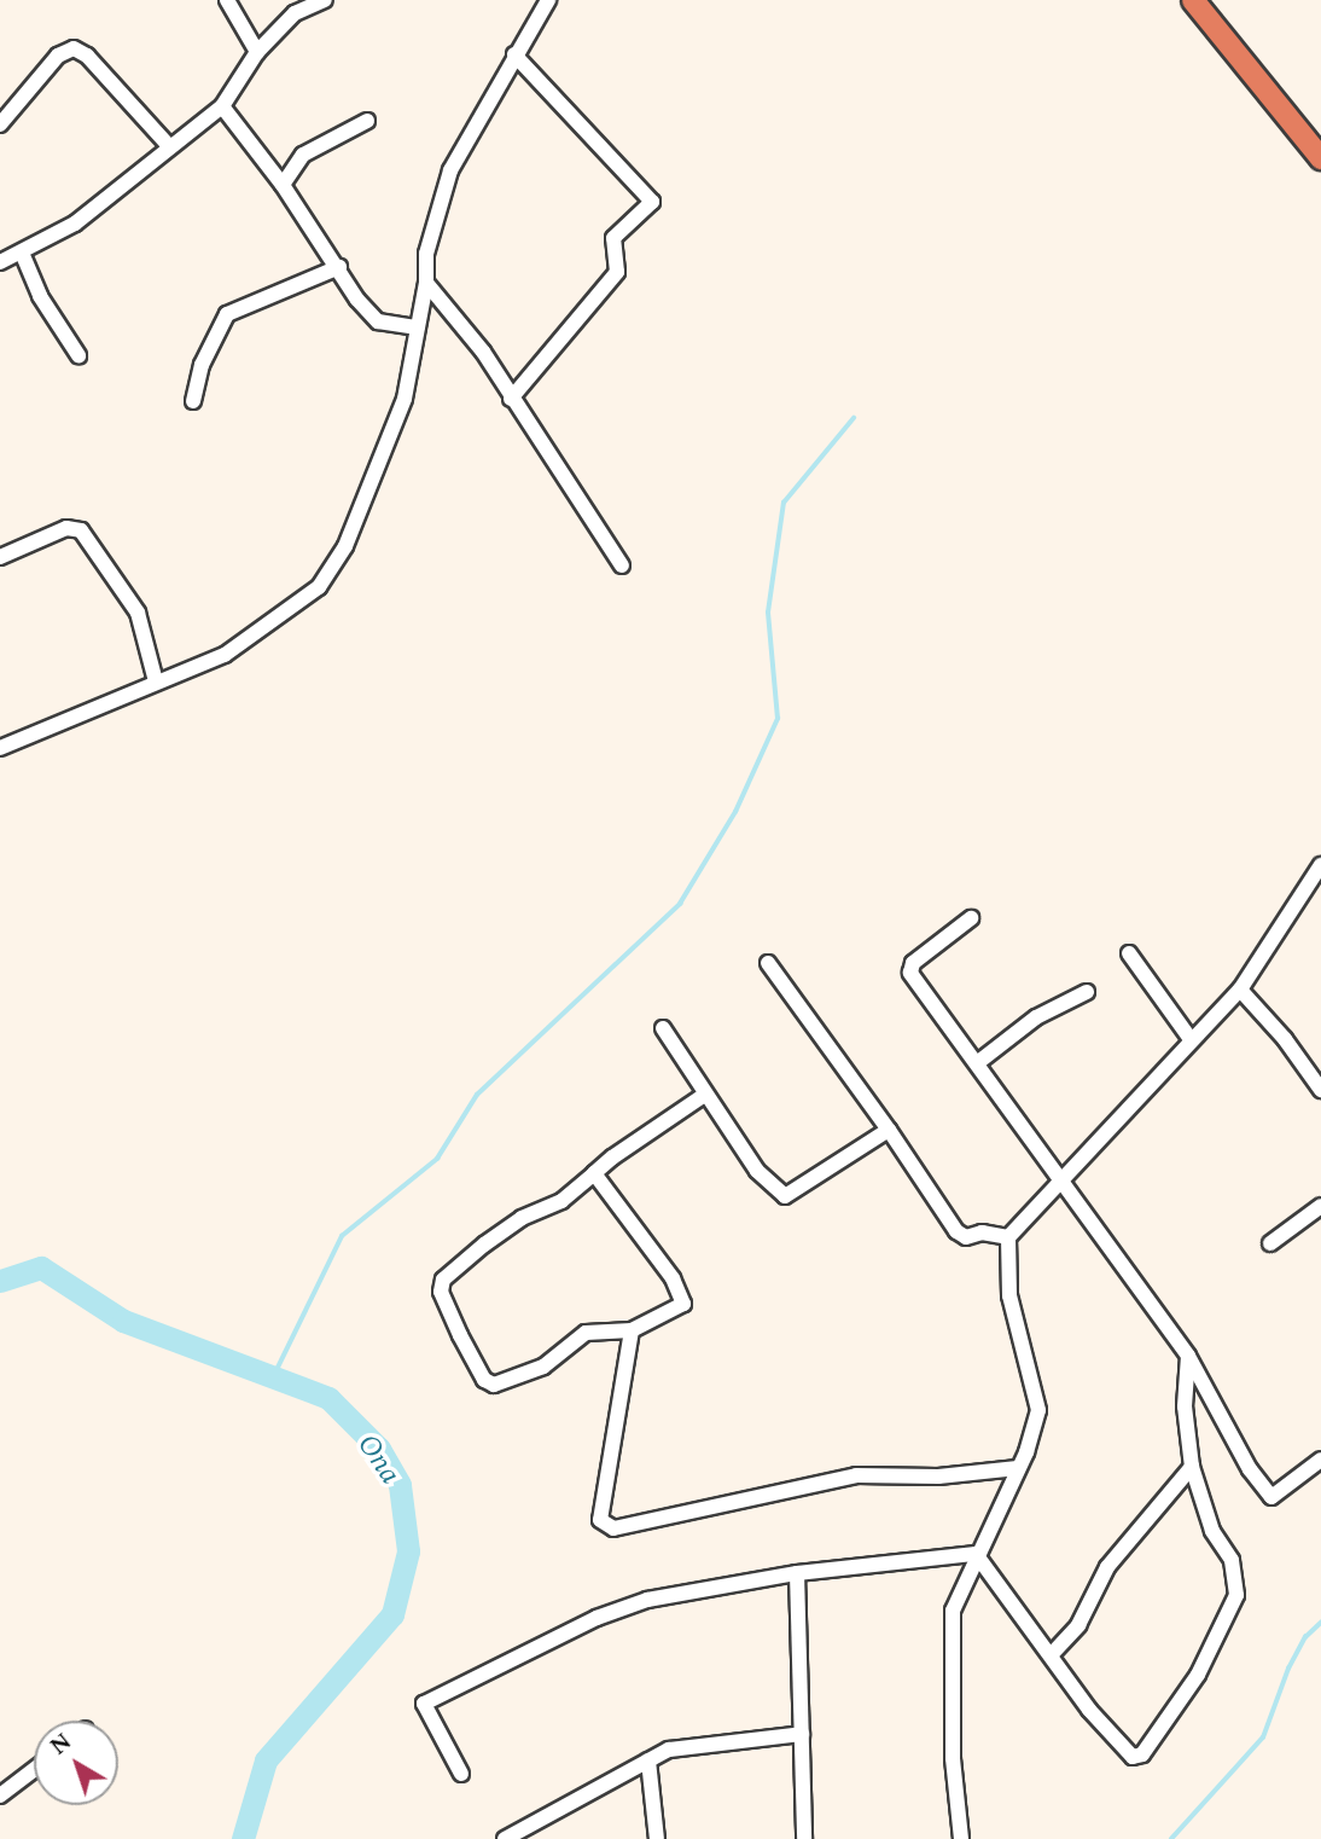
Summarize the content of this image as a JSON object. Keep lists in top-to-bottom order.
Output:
{
  "water": ["Ona"],
  "north": "top left"
}
